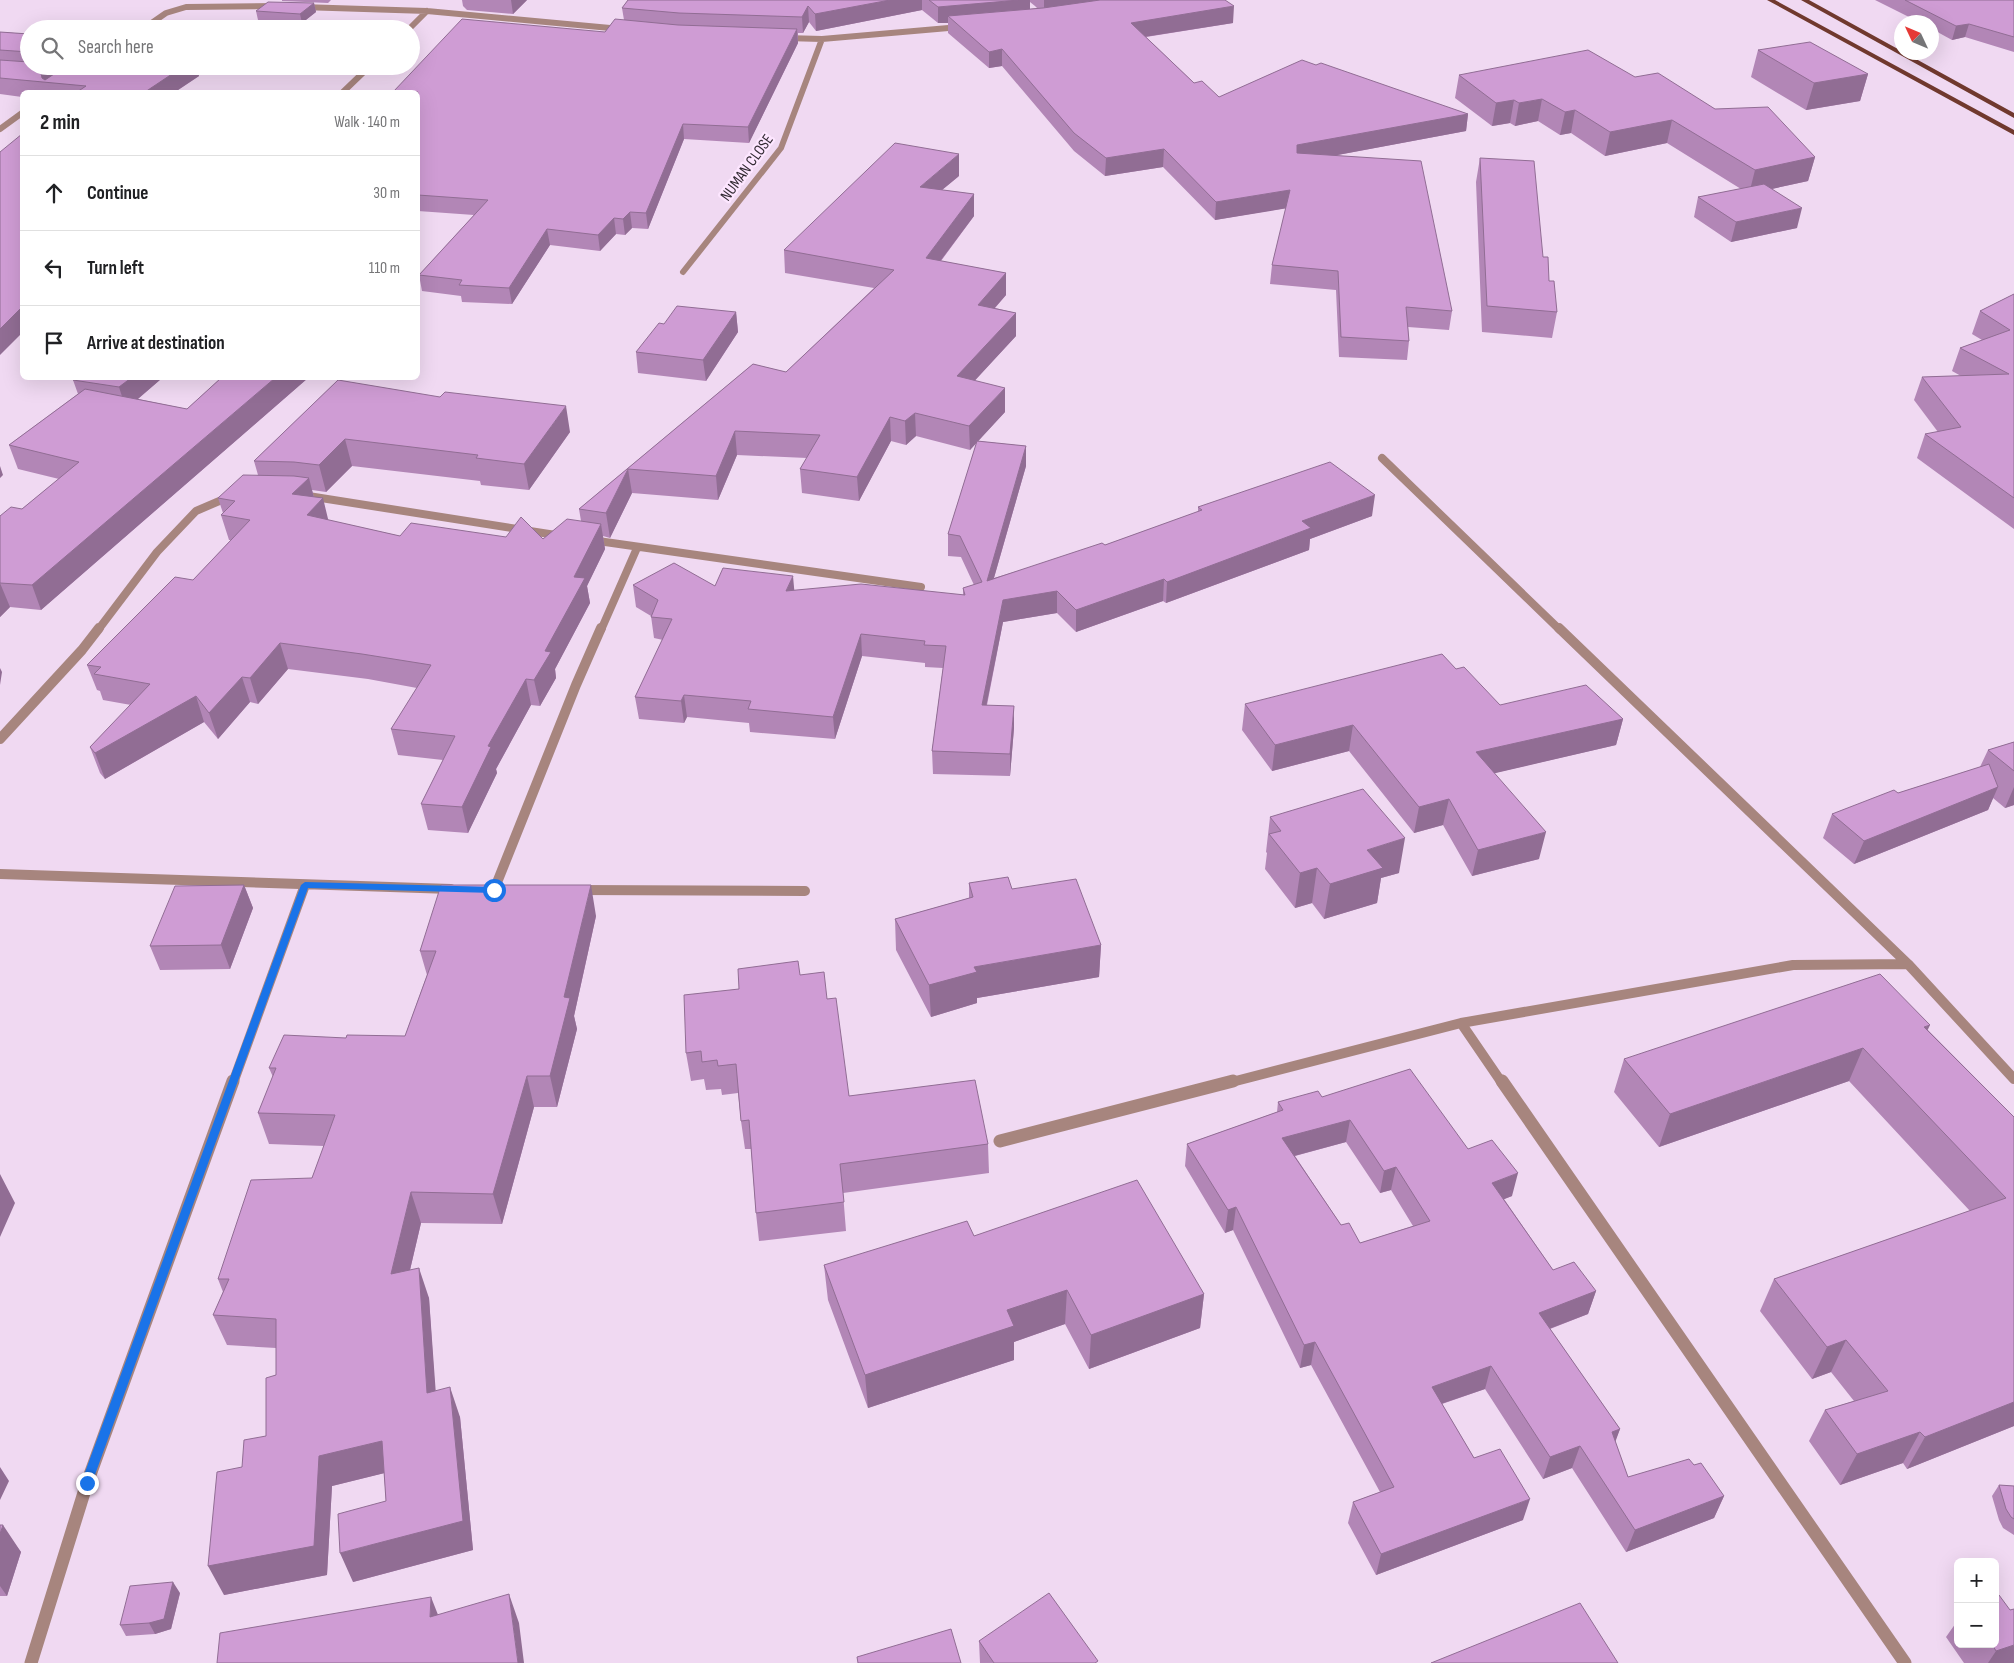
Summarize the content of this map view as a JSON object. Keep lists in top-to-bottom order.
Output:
{
  "streets": {
    "street": ["NUMAN CLOSE"]
  },
  "north": "top left",
  "page": {
    "search": "Search here",
    "heading": ["2 min", "Walk · 140 m"],
    "list": [
      ["Continue", "30 m"],
      ["Turn left", "110 m"],
      "Arrive at destination"
    ],
    "map_buttons": ["+", "−"]
  }
}
